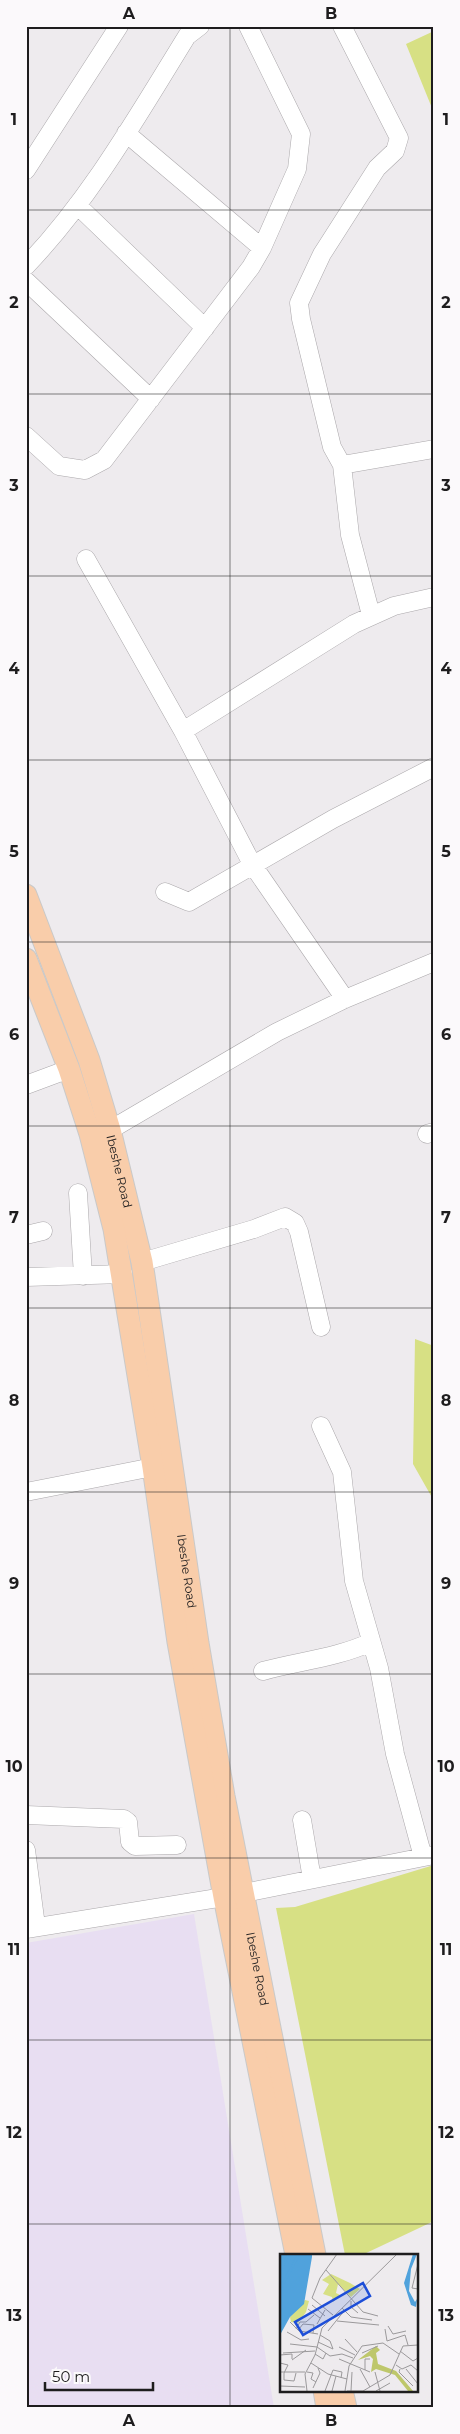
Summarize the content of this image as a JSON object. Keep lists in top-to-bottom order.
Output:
{
  "streets": {
    "main road": ["Ibeshe Road"]
  },
  "scale_bar": "50 m",
  "grid": {
    "columns": ["A", "B"],
    "rows": [
      "1",
      "2",
      "3",
      "4",
      "5",
      "6",
      "7",
      "8",
      "9",
      "10",
      "11",
      "12",
      "13"
    ]
  }
}
